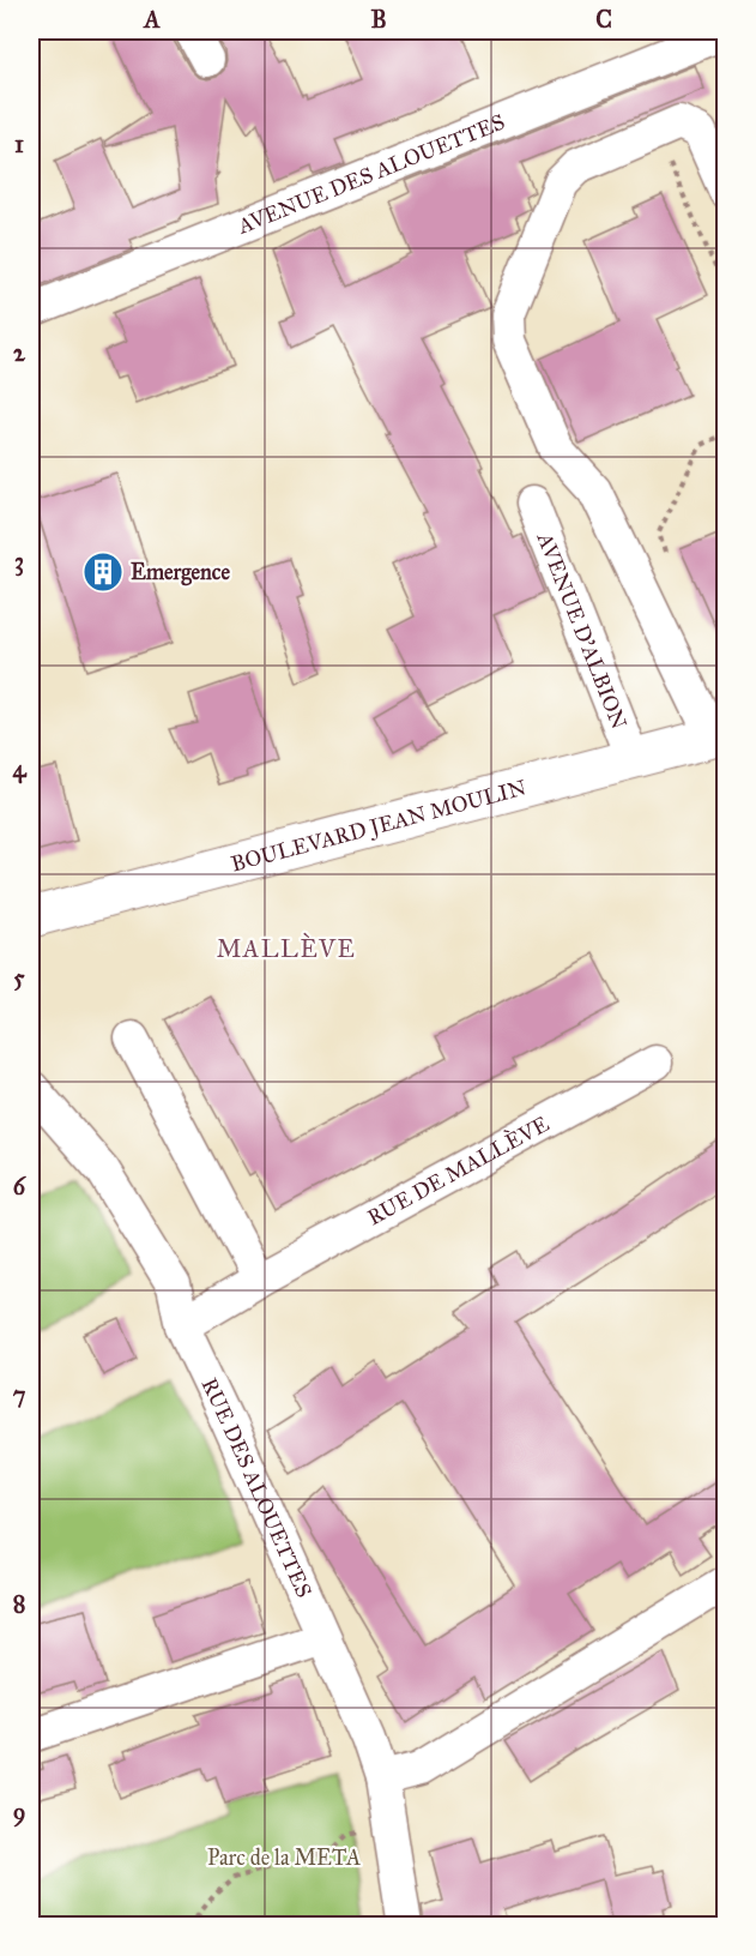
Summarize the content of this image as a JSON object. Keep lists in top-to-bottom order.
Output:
{
  "streets": {
    "main road": ["BOULEVARD JEAN MOULIN"],
    "street": [
      "AVENUE DES ALOUETTES",
      "AVENUE D'ALBION",
      "RUE DE MALLÈVE",
      "RUE DES ALOUETTES"
    ]
  },
  "crossings": [
    ["AVENUE D'ALBION", "BOULEVARD JEAN MOULIN"],
    ["RUE DE MALLÈVE", "RUE DES ALOUETTES"]
  ],
  "districts": ["MALLÈVE"],
  "parks": ["Parc de la META"],
  "places": {
    "building": ["Emergence"]
  },
  "grid": {
    "columns": ["A", "B", "C"],
    "rows": [
      "1",
      "2",
      "3",
      "4",
      "5",
      "6",
      "7",
      "8",
      "9"
    ]
  }
}
